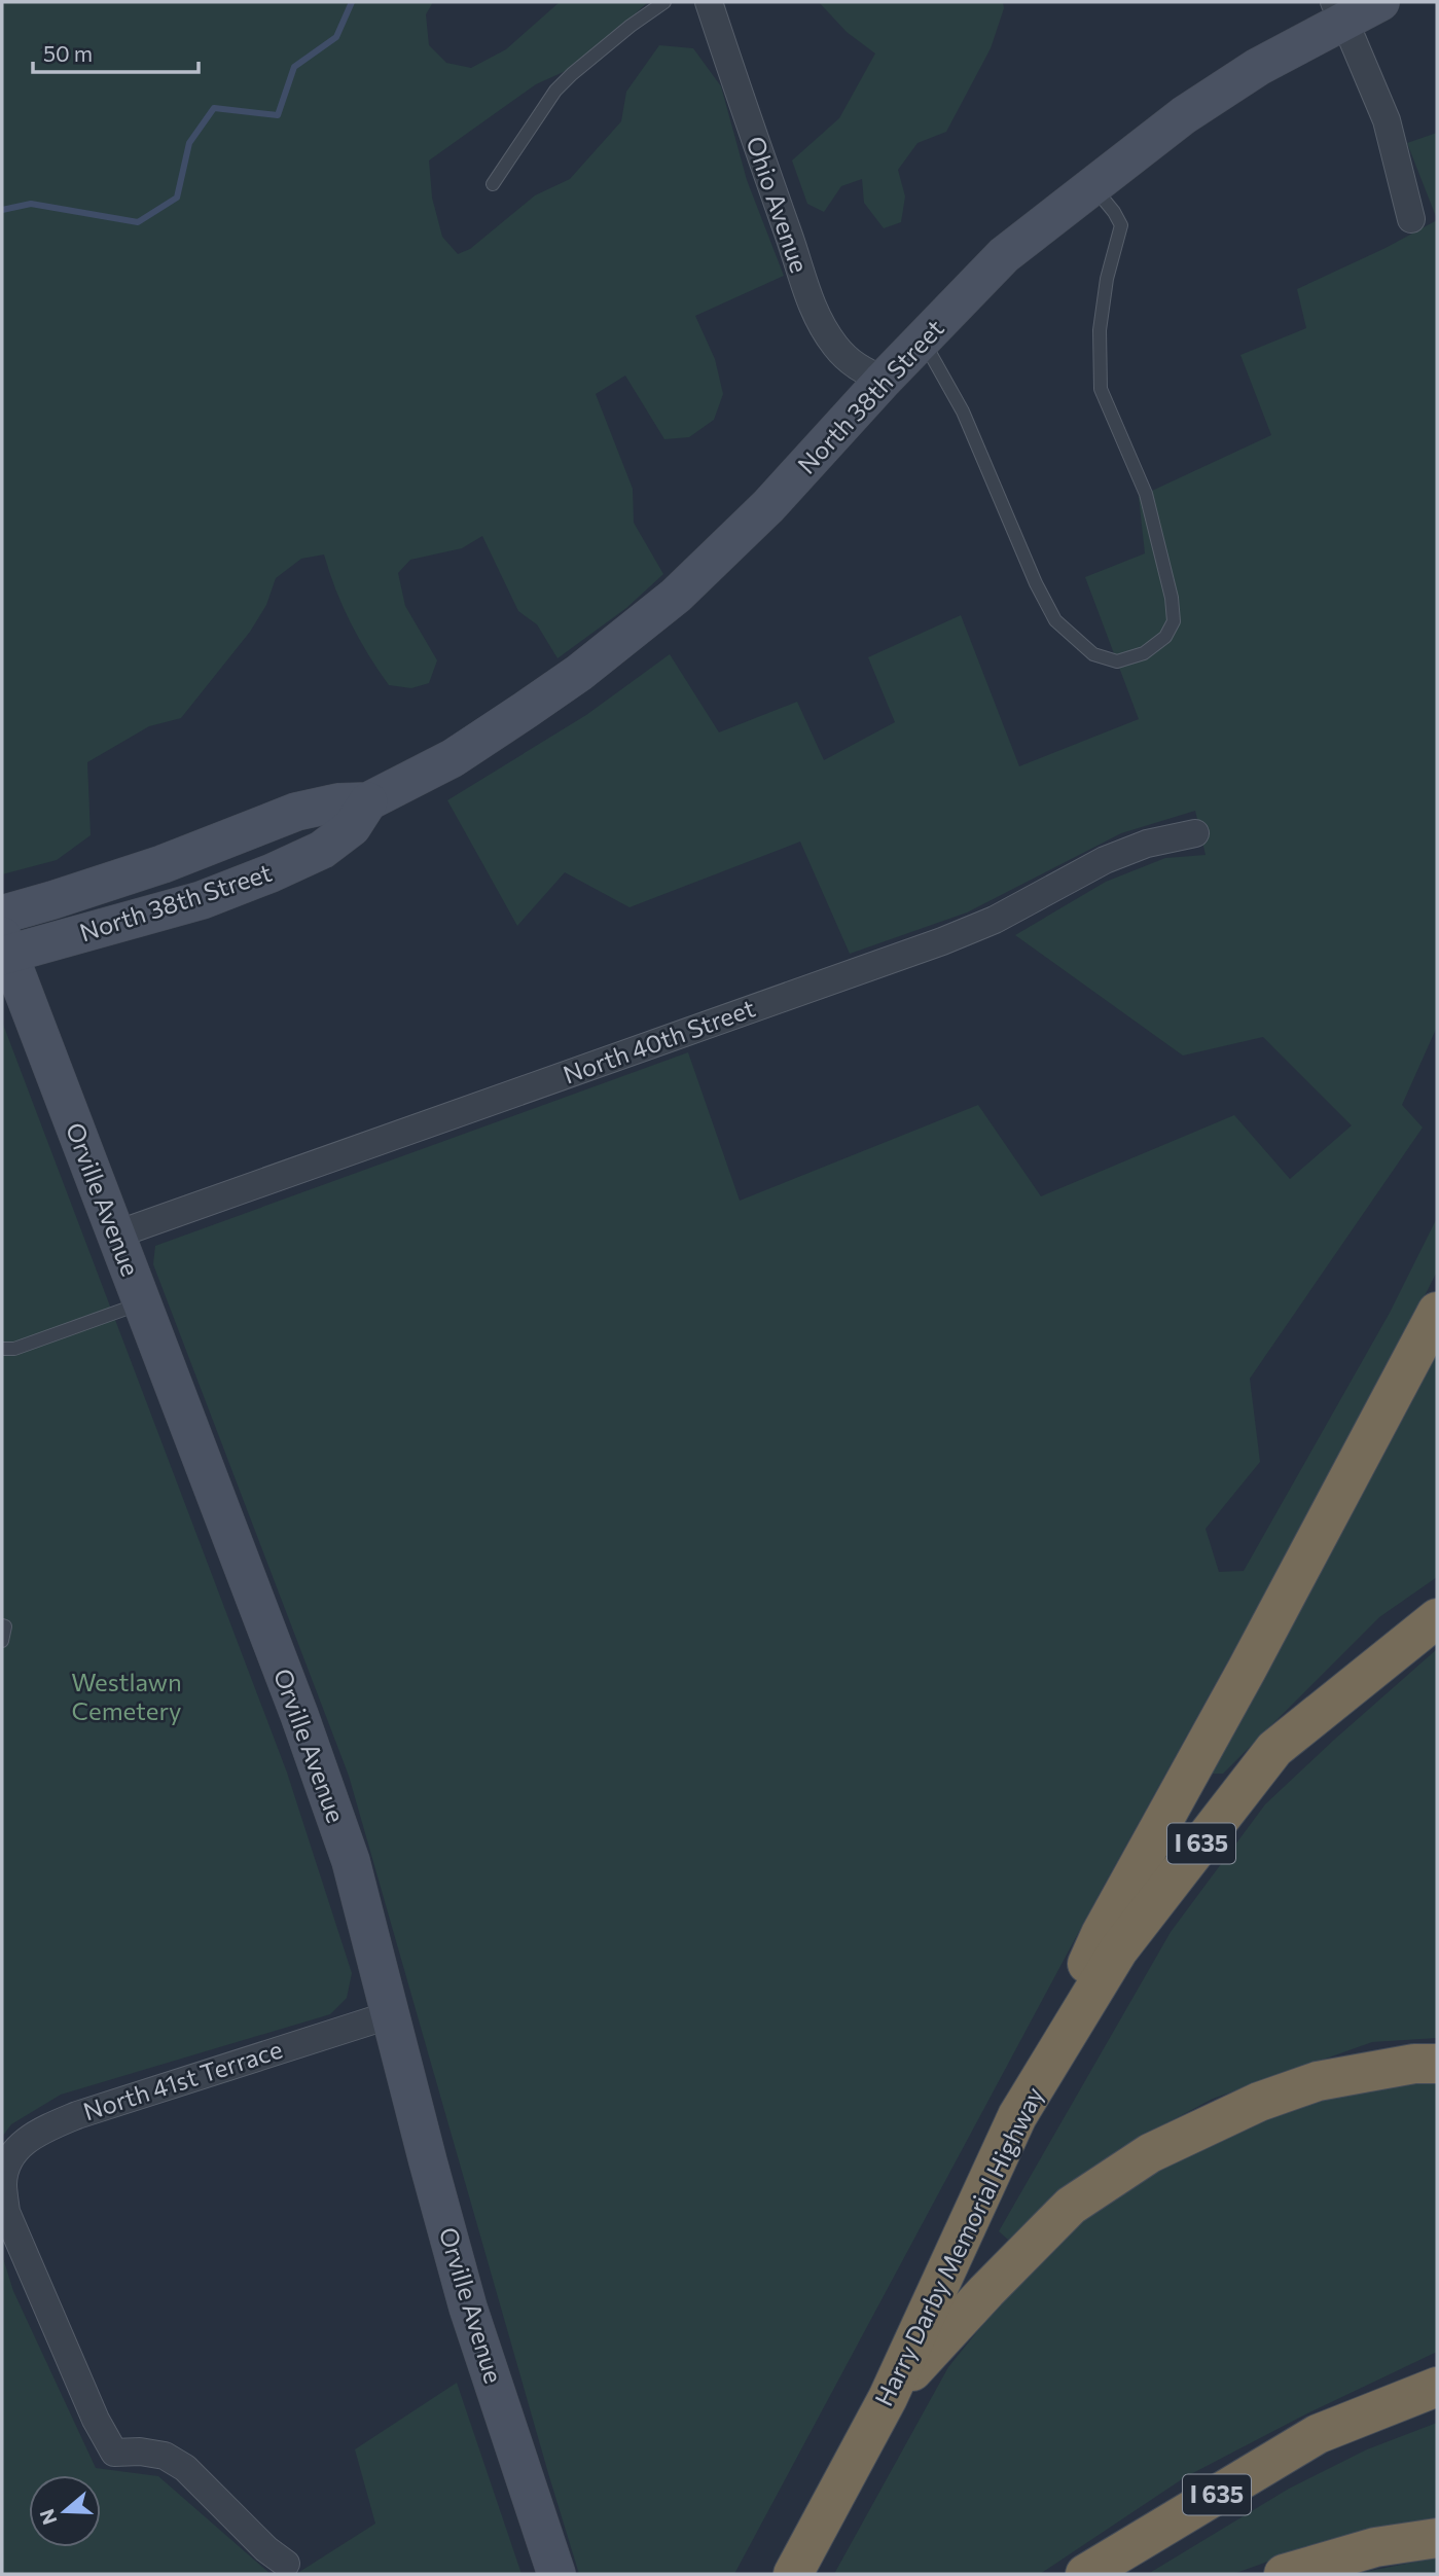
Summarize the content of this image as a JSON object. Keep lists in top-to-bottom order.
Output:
{
  "streets": {
    "highway": ["I 635", "Harry Darby Memorial Highway"],
    "main road": ["North 38th Street", "Orville Avenue"],
    "street": ["Ohio Avenue", "North 40th Street", "North 41st Terrace"]
  },
  "crossings": [
    ["Ohio Avenue", "North 38th Street"],
    ["North 38th Street", "Orville Avenue"],
    ["North 40th Street", "Orville Avenue"],
    ["Orville Avenue", "North 41st Terrace"]
  ],
  "parks": ["Westlawn Cemetery"],
  "scale_bar": "50 m",
  "north": "left"
}
